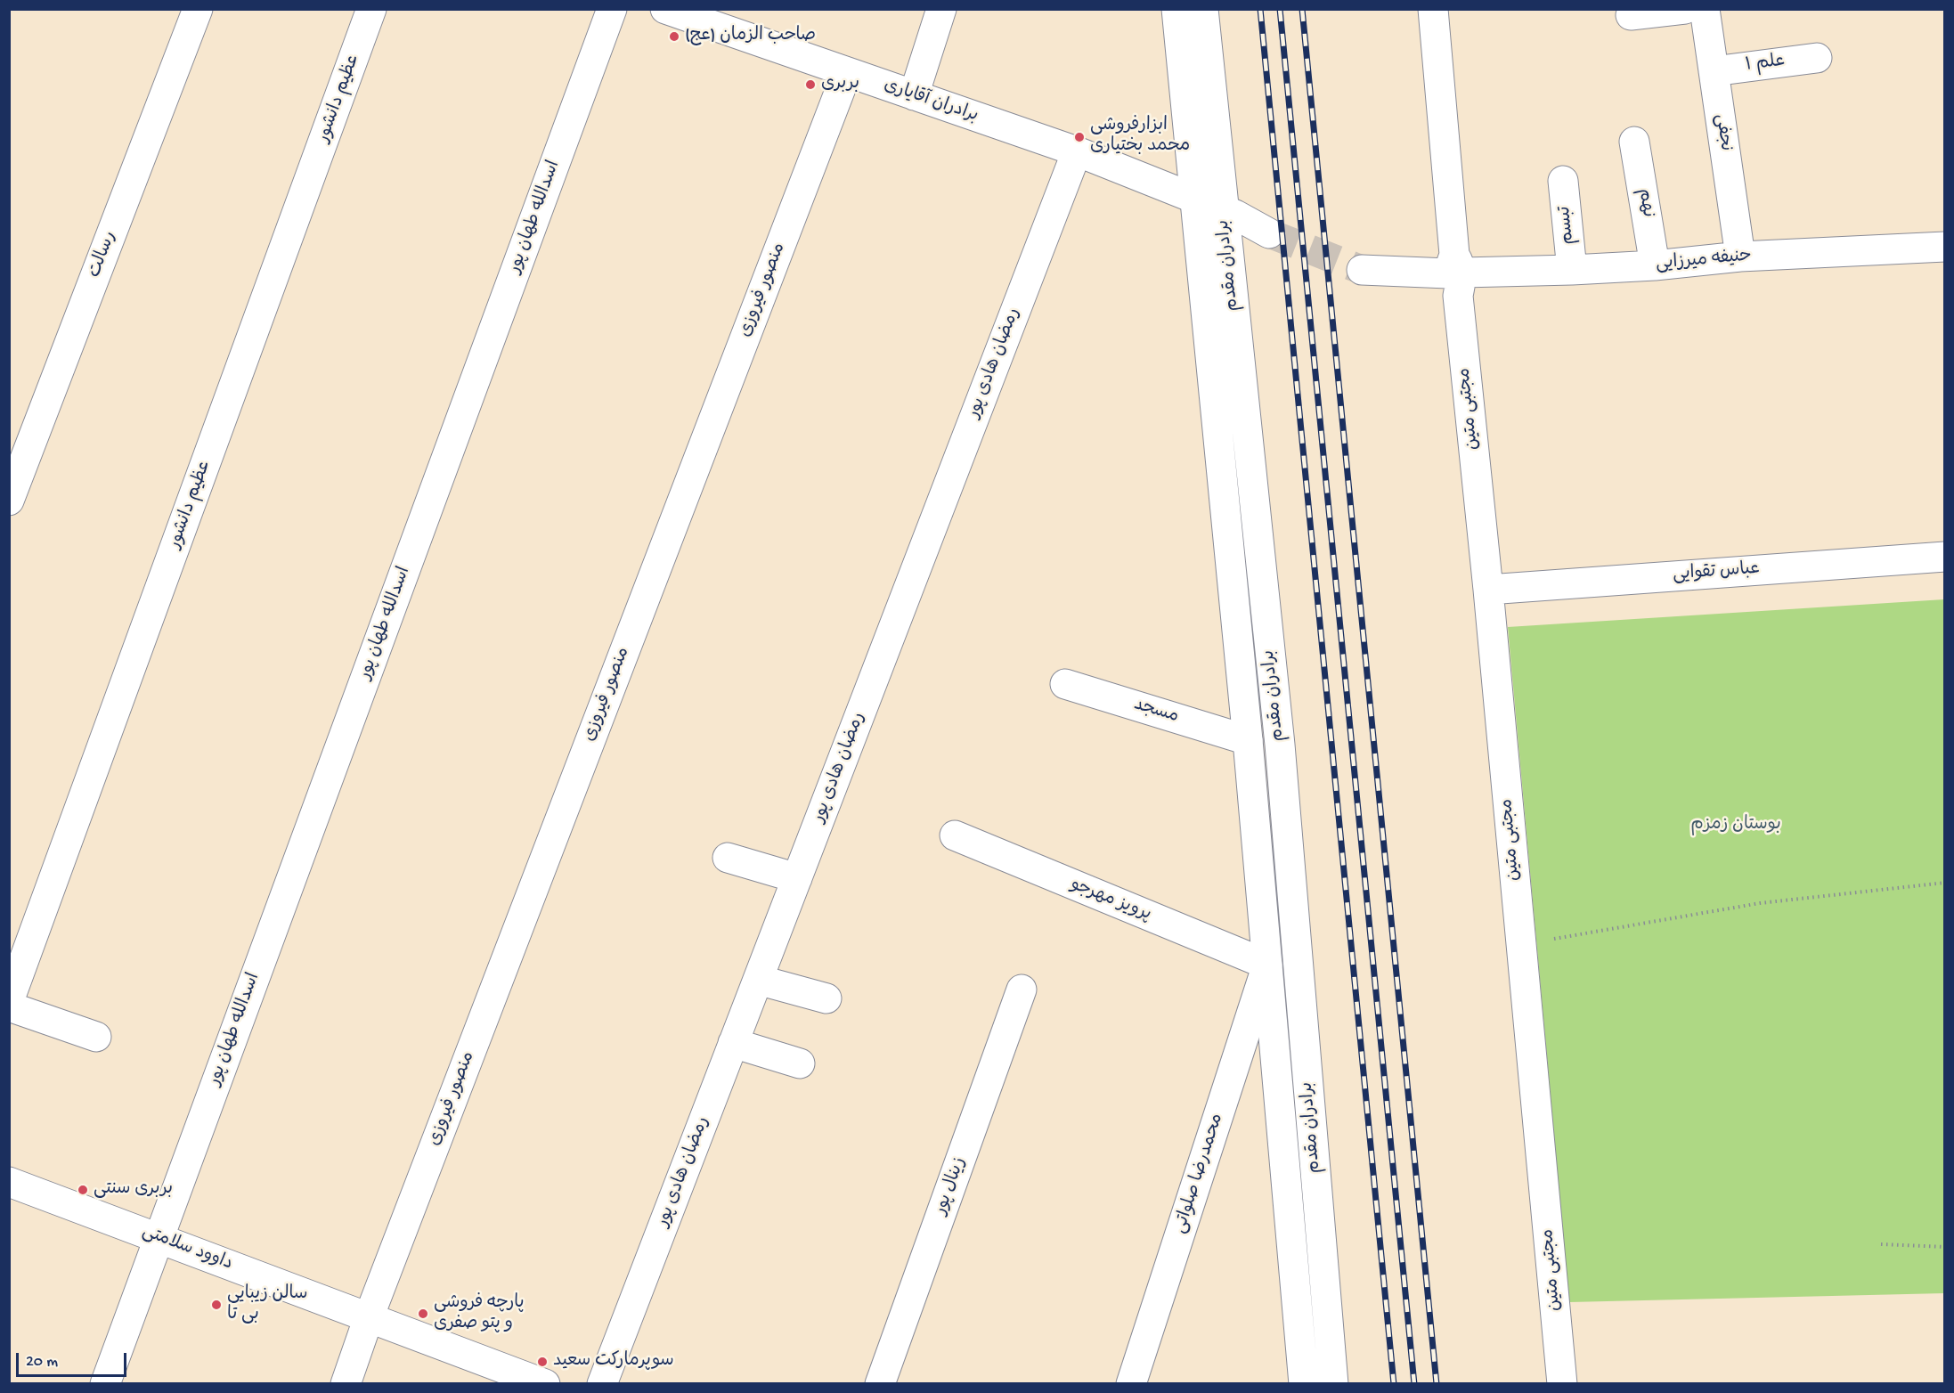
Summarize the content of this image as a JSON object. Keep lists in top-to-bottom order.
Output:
{
  "streets": {
    "street": [
      "علم ۱",
      "عظیم دانشور",
      "برادران آقایاری",
      "نجفی",
      "نهم",
      "اسدالله طهان پور",
      "تبسم",
      "رسالت",
      "حنیفه میرزایی",
      "برادران مقدم",
      "منصور فیروزی",
      "رمضان هادی پور",
      "مجتبی متین",
      "عباس تقوایی",
      "مسجد",
      "پرویز مهرجو",
      "محمدرضا صلواتی",
      "زینال پور",
      "داوود سلامتی"
    ]
  },
  "crossings": [
    ["علم ۱", "نجفی"],
    ["برادران آقایاری", "برادران مقدم"],
    ["برادران آقایاری", "منصور فیروزی"],
    ["برادران آقایاری", "رمضان هادی پور"],
    ["نجفی", "حنیفه میرزایی"],
    ["نهم", "حنیفه میرزایی"],
    ["اسدالله طهان پور", "داوود سلامتی"],
    ["تبسم", "حنیفه میرزایی"],
    ["حنیفه میرزایی", "مجتبی متین"],
    ["برادران مقدم", "مسجد"],
    ["برادران مقدم", "پرویز مهرجو"],
    ["برادران مقدم", "محمدرضا صلواتی"],
    ["منصور فیروزی", "داوود سلامتی"],
    ["مجتبی متین", "عباس تقوایی"],
    ["پرویز مهرجو", "محمدرضا صلواتی"]
  ],
  "parks": ["بوستان زمزم"],
  "places": [
    "صاحب الزمان (عج)",
    "بربری",
    "ابزارفروشی محمد بختیاری",
    "بربری سنتی",
    "سالن زیبایی بی تا",
    "پارچه فروشی و پتو صفری",
    "سوپرمارکت سعید"
  ],
  "scale_bar": "20 m"
}
